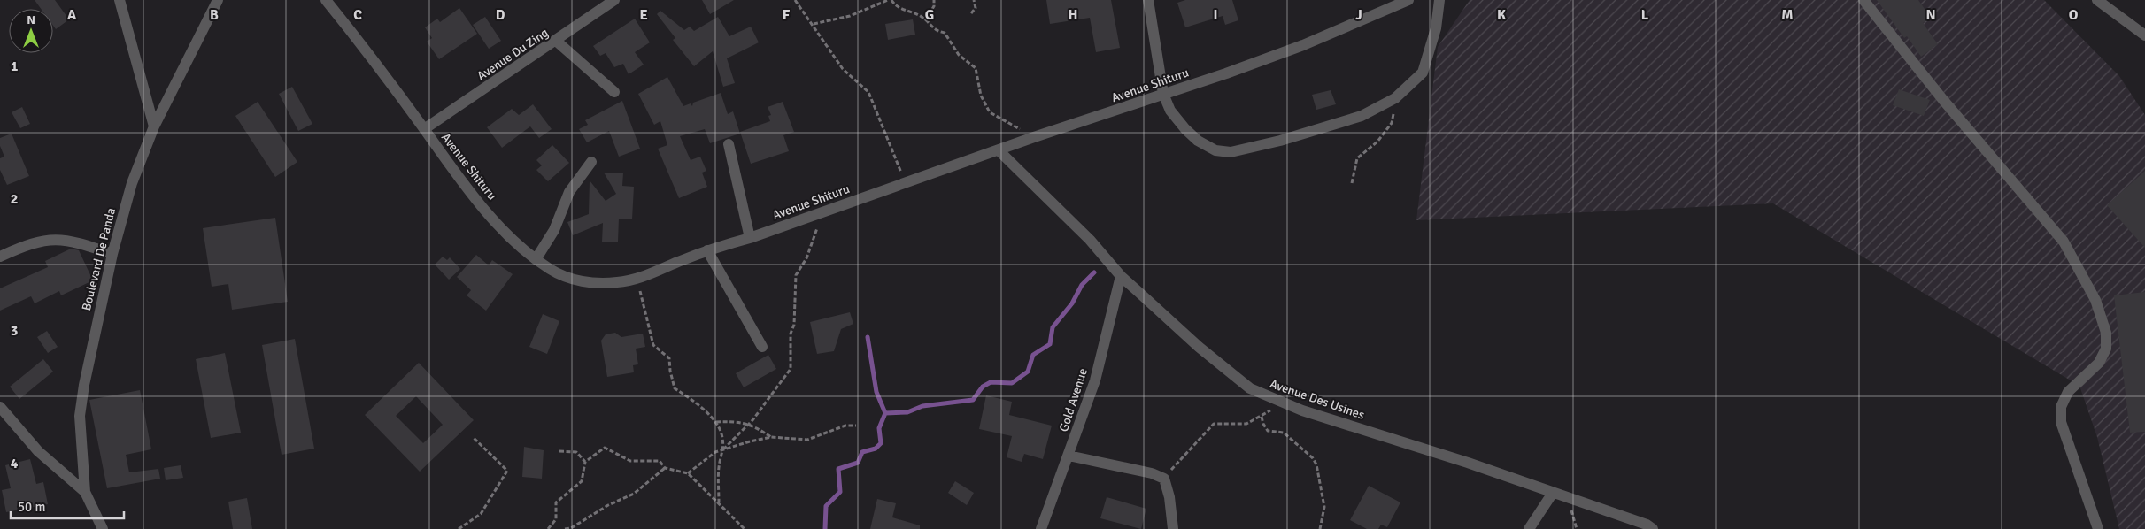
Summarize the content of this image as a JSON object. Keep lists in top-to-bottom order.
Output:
{
  "streets": {
    "street": [
      "Avenue Du Zing",
      "Avenue Shituru",
      "Boulevard De Panda",
      "Avenue Des Usines",
      "Gold Avenue"
    ]
  },
  "crossings": [
    ["Avenue Du Zing", "Avenue Shituru"],
    ["Avenue Shituru", "Avenue Des Usines"],
    ["Avenue Des Usines", "Gold Avenue"]
  ],
  "scale_bar": "50 m",
  "north": "top",
  "grid": {
    "columns": [
      "A",
      "B",
      "C",
      "D",
      "E",
      "F",
      "G",
      "H",
      "I",
      "J",
      "K",
      "L",
      "M",
      "N",
      "O"
    ],
    "rows": [
      "1",
      "2",
      "3",
      "4"
    ]
  }
}
